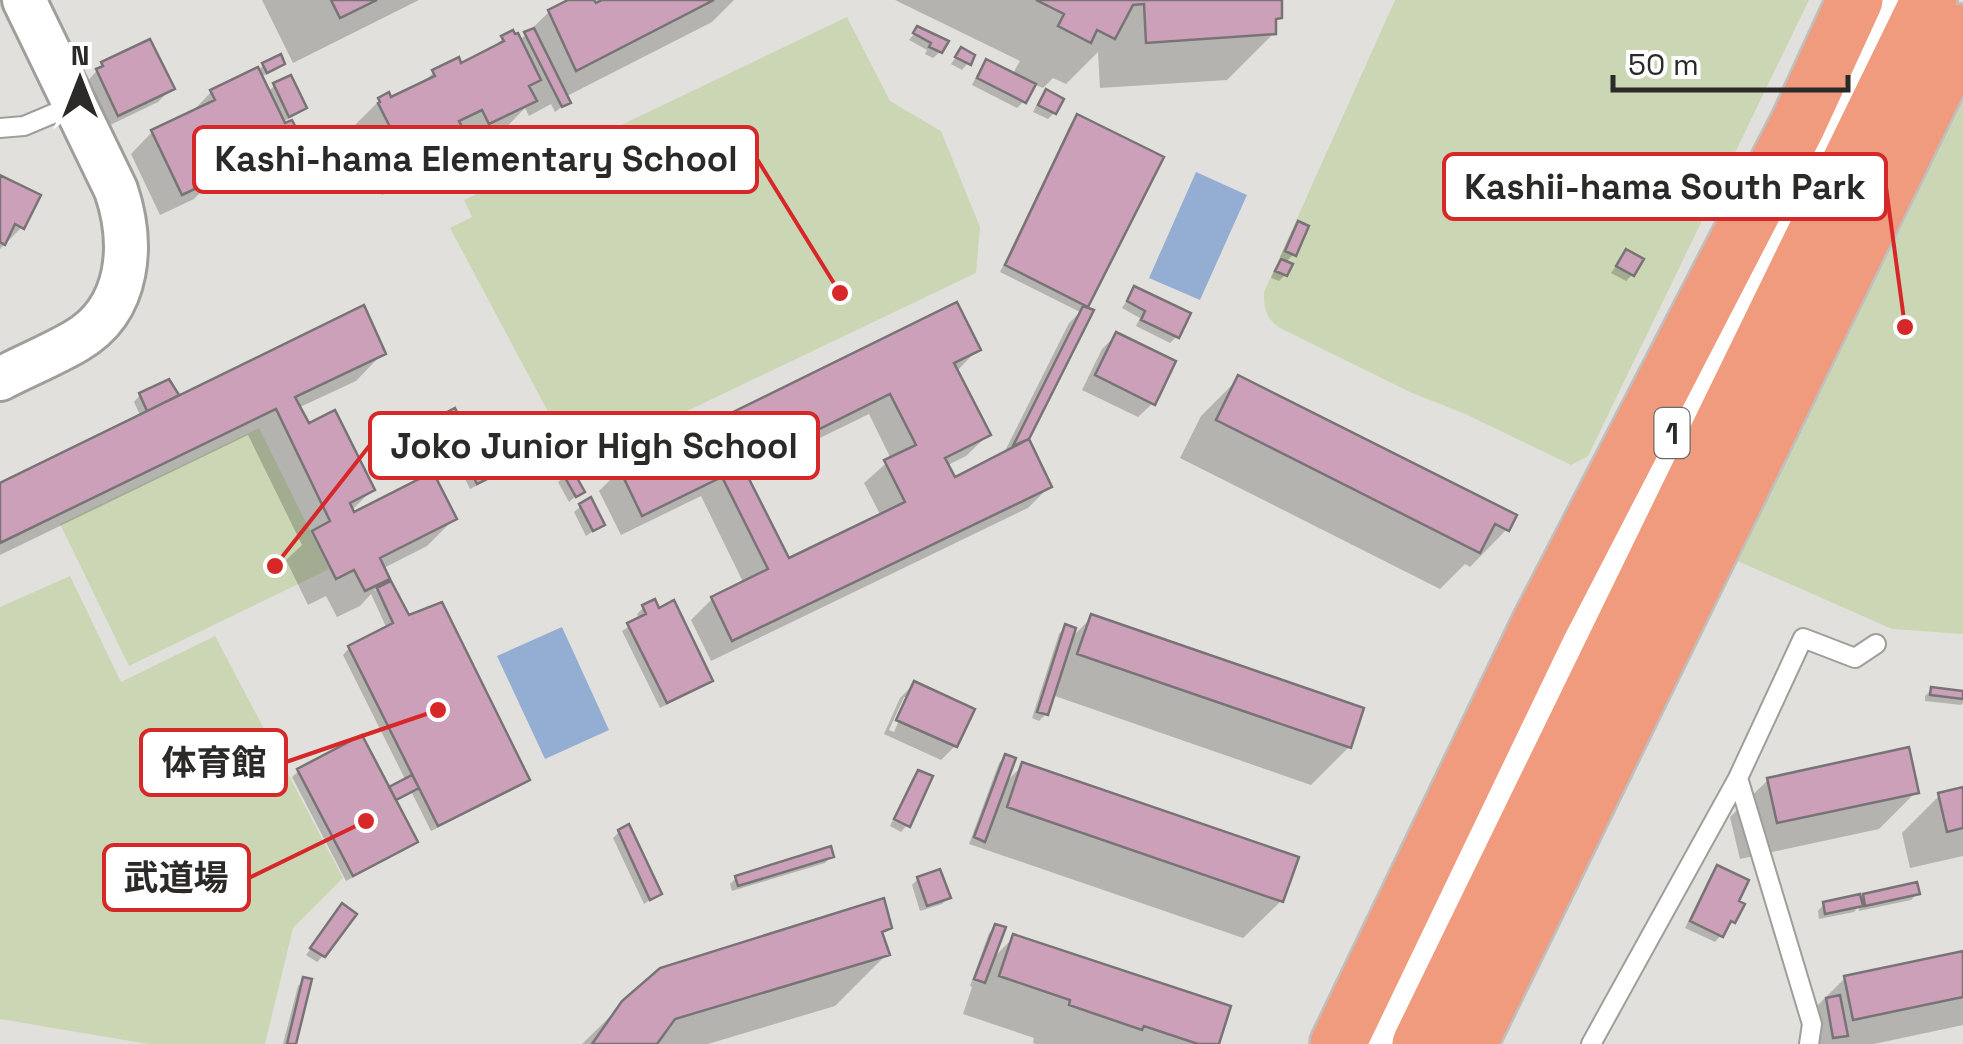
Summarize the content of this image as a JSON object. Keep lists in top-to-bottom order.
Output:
{
  "streets": {
    "highway": ["1"]
  },
  "places": [
    "Kashi-hama Elementary School",
    "Kashii-hama South Park",
    "Joko Junior High School",
    "体育館",
    "武道場"
  ],
  "scale_bar": "50 m",
  "north": "top"
}
